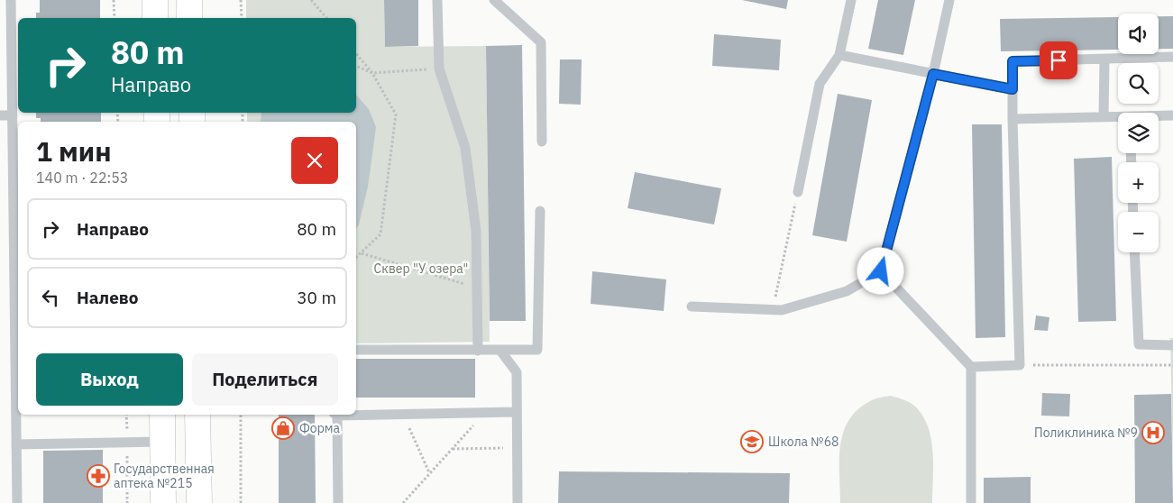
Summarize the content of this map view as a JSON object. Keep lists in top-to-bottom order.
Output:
{
  "parks": ["Сквер \"У озера\""],
  "places": {
    "shop": ["Форма"],
    "hospital": ["Поликлиника №9"],
    "school or university": ["Школа №68"],
    "pharmacy": ["Государственная аптека №215"]
  },
  "page": {
    "map_buttons": ["+", "−"],
    "turn": ["80 m", "Направо"],
    "heading": ["1 мин", "140 m · 22:53"],
    "list": [
      {
        "name": "Направо",
        "value": "80 m"
      },
      {
        "name": "Налево",
        "value": "30 m"
      }
    ],
    "buttons": ["Выход", "Поделиться"]
  }
}
